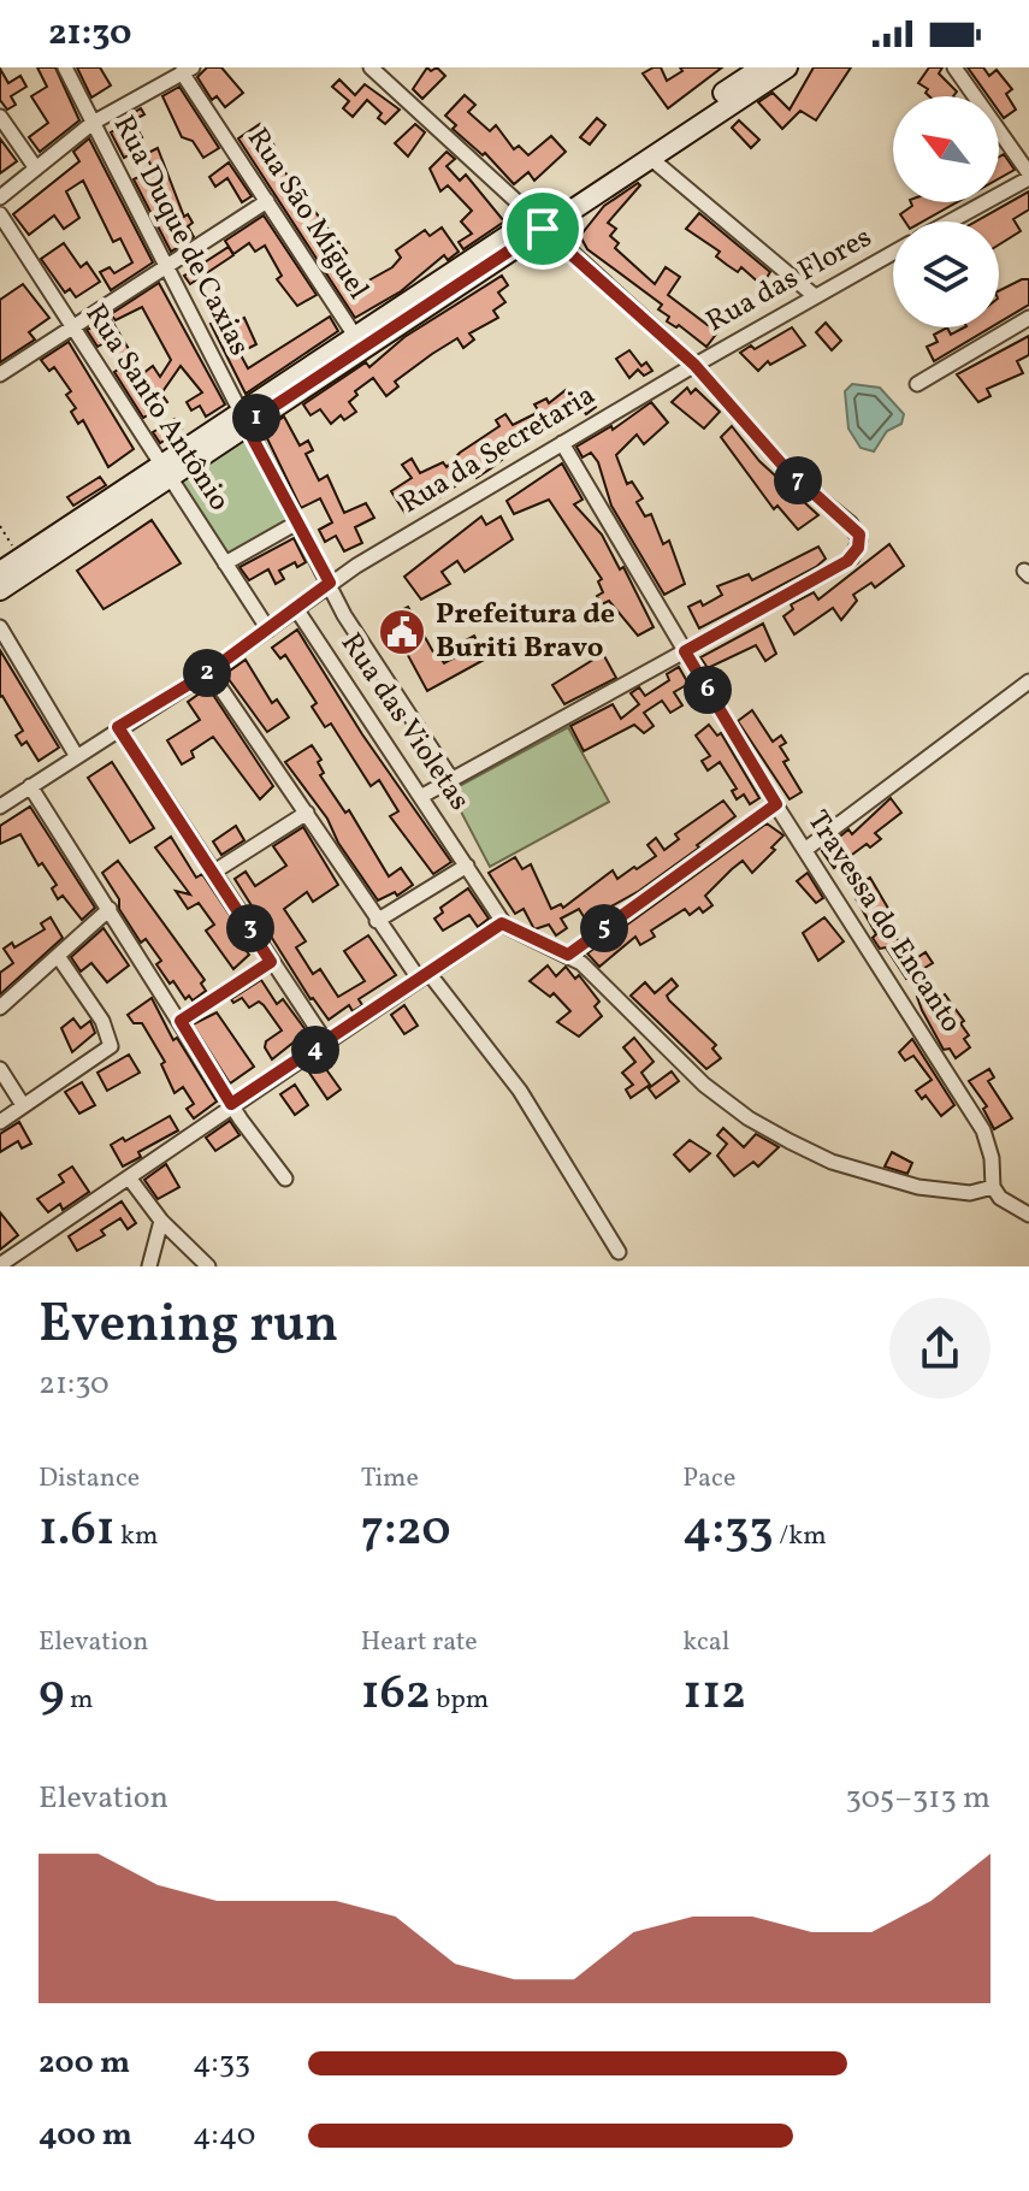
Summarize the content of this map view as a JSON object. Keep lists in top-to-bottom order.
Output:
{
  "streets": {
    "street": [
      "Rua São Miguel",
      "Rua Duque de Caxias",
      "Rua das Flores",
      "Rua Santo Antônio",
      "Rua da Secretaria",
      "Rua das Violetas",
      "Travessa do Encanto"
    ]
  },
  "crossings": [
    ["Rua Duque de Caxias", "Rua da Secretaria"],
    ["Rua Duque de Caxias", "Rua das Violetas"],
    ["Rua das Flores", "Rua da Secretaria"],
    ["Rua Santo Antônio", "Rua da Secretaria"],
    ["Rua da Secretaria", "Rua das Violetas"],
    ["Rua da Secretaria", "Travessa do Encanto"]
  ],
  "places": {
    "public building": ["Prefeitura de Buriti Bravo"]
  },
  "north": "top left",
  "page": {
    "status": "21:30",
    "pins": [
      "1",
      "7",
      "2",
      "6",
      "3",
      "5",
      "4"
    ],
    "heading": ["Evening run", "21:30"],
    "stats": [
      ["Distance", "1.61 km"],
      ["Time", "7:20"],
      ["Pace", "4:33 /km"],
      ["Elevation", "9 m"],
      ["Heart rate", "162 bpm"],
      ["kcal", "112"]
    ],
    "chart": ["Elevation", "305–313 m"],
    "list": [
      {
        "name": "200 m",
        "note": "4:33"
      },
      {
        "name": "400 m",
        "note": "4:40"
      }
    ]
  }
}
